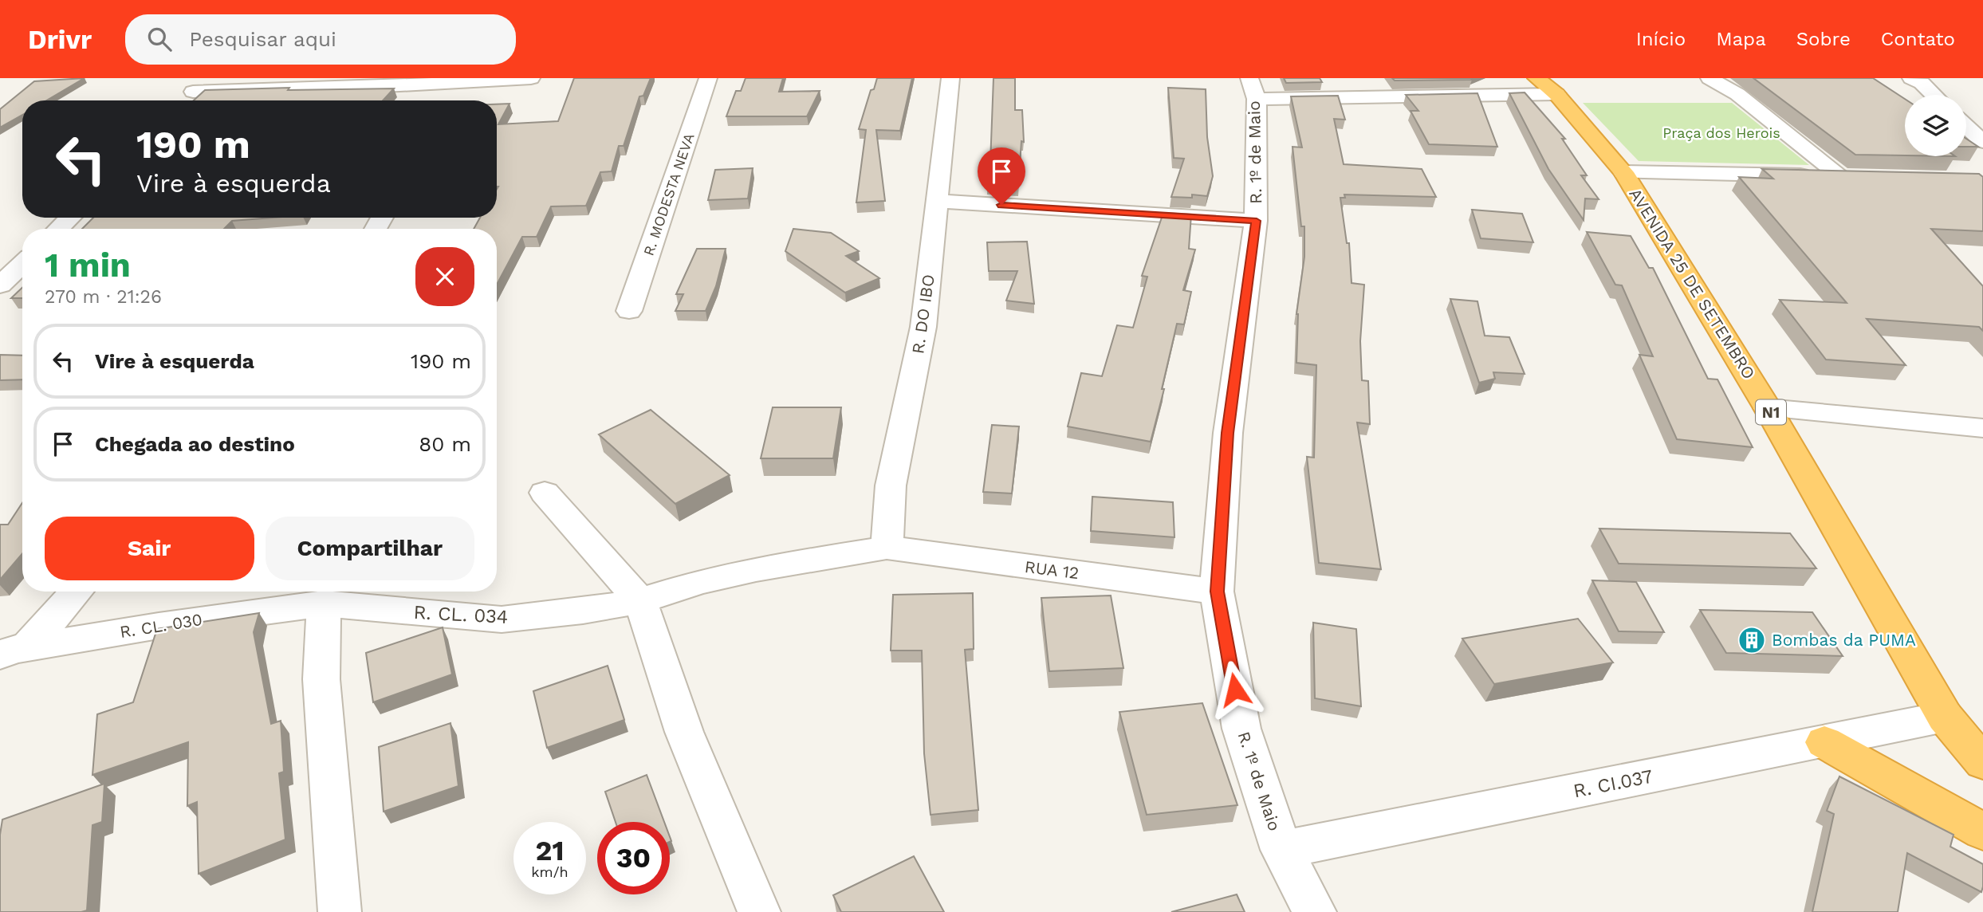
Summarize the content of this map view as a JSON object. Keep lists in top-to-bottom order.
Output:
{
  "streets": {
    "highway": ["AVENIDA 25 DE SETEMBRO", "N1"],
    "street": [
      "R. 1º de Maio",
      "R. MODESTA NEVA",
      "R. DO IBO",
      "RUA 12",
      "R. CL. 034",
      "R. CL. 030",
      "R. CI.037"
    ]
  },
  "crossings": [
    ["R. 1º de Maio", "RUA 12"],
    ["R. 1º de Maio", "R. CI.037"],
    ["AVENIDA 25 DE SETEMBRO", "R. CI.037"],
    ["R. DO IBO", "RUA 12"],
    ["RUA 12", "R. CL. 034"],
    ["R. CL. 034", "R. CL. 030"]
  ],
  "parks": ["Praça dos Herois"],
  "places": {
    "building": ["Bombas da PUMA"]
  },
  "page": {
    "header": "Drivr",
    "search": "Pesquisar aqui",
    "nav": [
      "Início",
      "Mapa",
      "Sobre",
      "Contato"
    ],
    "turn": ["190 m", "Vire à esquerda"],
    "heading": ["1 min", "270 m · 21:26"],
    "list": [
      {
        "name": "Vire à esquerda",
        "value": "190 m"
      },
      {
        "name": "Chegada ao destino",
        "value": "80 m"
      }
    ],
    "buttons": ["Sair", "Compartilhar"],
    "speed": "21 km/h",
    "limit": "30"
  }
}
